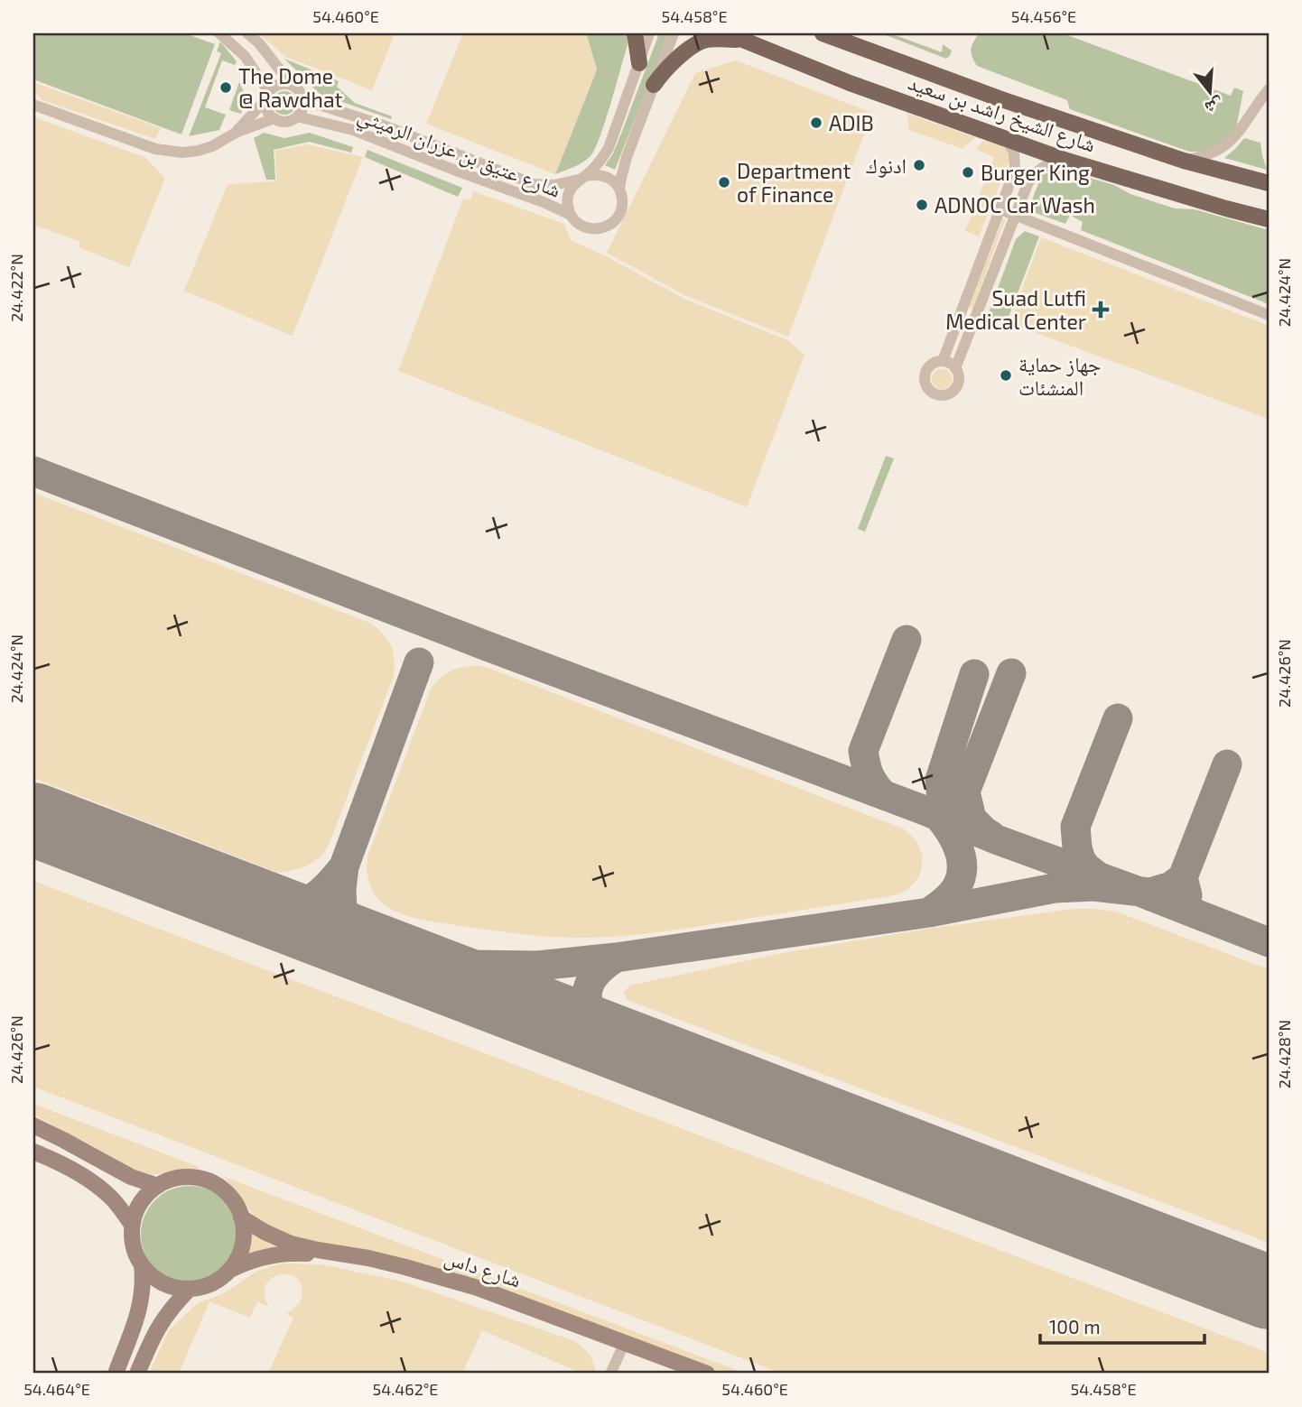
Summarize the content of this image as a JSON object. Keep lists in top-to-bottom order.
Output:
{
  "streets": {
    "main road": ["شارع الشيخ راشد بن سعيد"],
    "street": ["شارع عتيق بن عزران الرميثي", "شارع داس"]
  },
  "places": {
    "other": [
      "The Dome @ Rawdhat",
      "ADIB",
      "ادنوك",
      "Burger King",
      "Department of Finance",
      "ADNOC Car Wash",
      "جهاز حماية المنشئات"
    ],
    "health": ["Suad Lutfi Medical Center"]
  },
  "scale_bar": "100 m",
  "north": "bottom",
  "coordinates": [
    "54.460°E",
    "54.458°E",
    "54.456°E",
    "24.422°N",
    "24.424°N",
    "24.426°N",
    "24.428°N",
    "54.464°E",
    "54.462°E"
  ]
}
